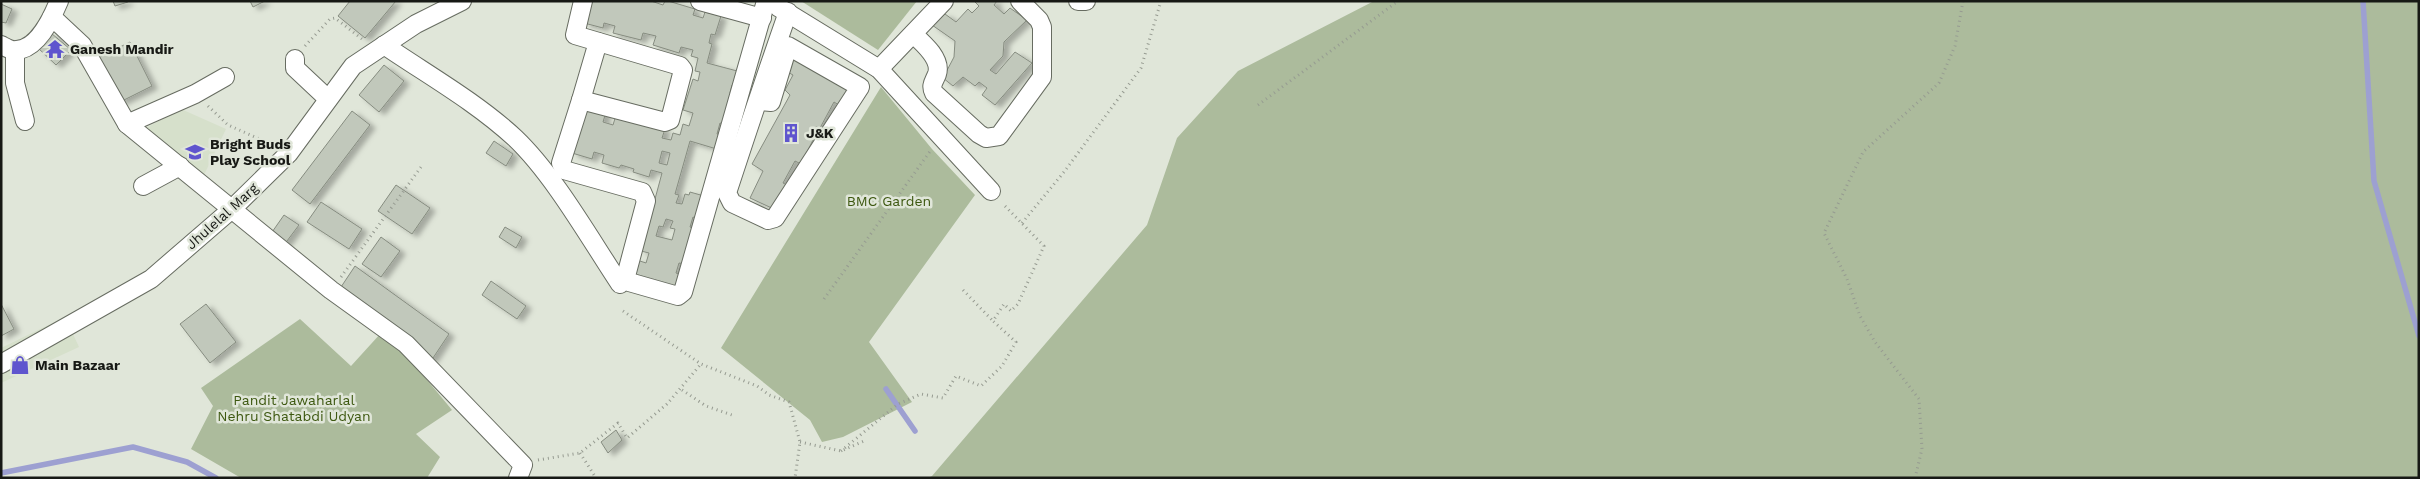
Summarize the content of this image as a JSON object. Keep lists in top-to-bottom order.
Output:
{
  "streets": {
    "street": ["Jhulelal Marg"]
  },
  "parks": ["BMC Garden", "Pandit Jawaharlal Nehru Shatabdi Udyan"],
  "places": {
    "temple": ["Ganesh Mandir"],
    "building": ["J&K"],
    "school or university": ["Bright Buds Play School"],
    "shop": ["Main Bazaar"]
  }
}
